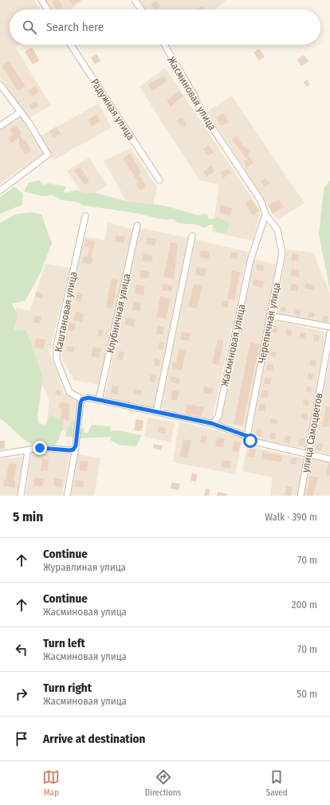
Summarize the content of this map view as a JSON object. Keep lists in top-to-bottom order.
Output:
{
  "streets": {
    "street": [
      "Жасминовая улица",
      "Радужная улица",
      "Каштановая улица",
      "Клубничная улица",
      "Черепичная улица",
      "улица Самоцветов"
    ]
  },
  "crossings": [
    ["Жасминовая улица", "Черепичная улица"]
  ],
  "page": {
    "search": "Search here",
    "heading": ["5 min", "Walk · 390 m"],
    "list": [
      ["Continue", "Журавлиная улица", "70 m"],
      ["Continue", "Жасминовая улица", "200 m"],
      ["Turn left", "Жасминовая улица", "70 m"],
      ["Turn right", "Жасминовая улица", "50 m"],
      "Arrive at destination"
    ],
    "nav": ["Map", "Directions", "Saved"]
  }
}
